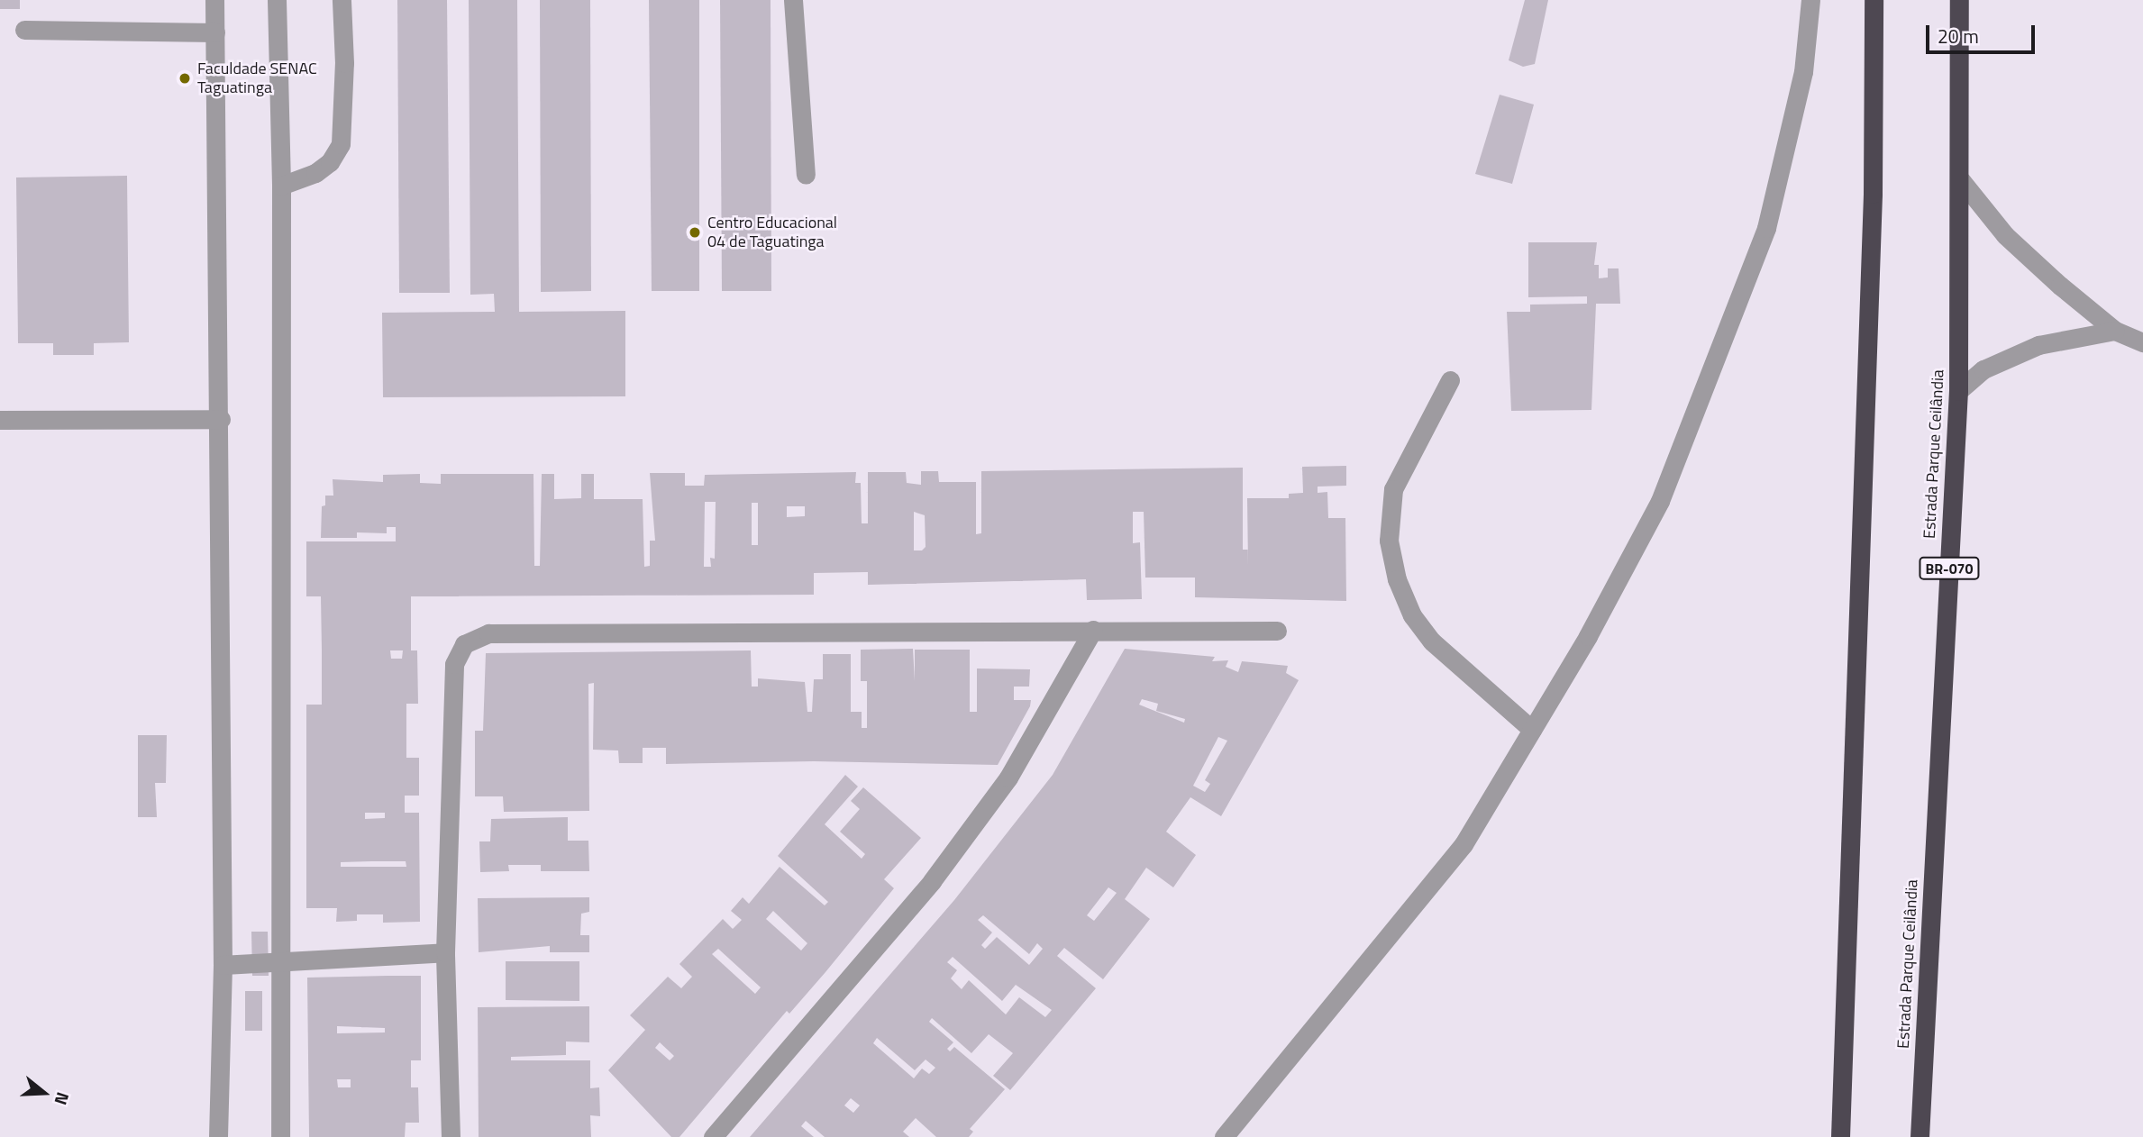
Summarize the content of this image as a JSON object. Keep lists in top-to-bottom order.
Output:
{
  "streets": {
    "highway": ["Estrada Parque Ceilândia", "BR-070"]
  },
  "places": ["Faculdade SENAC Taguatinga", "Centro Educacional 04 de Taguatinga"],
  "scale_bar": "20 m",
  "north": "right"
}
